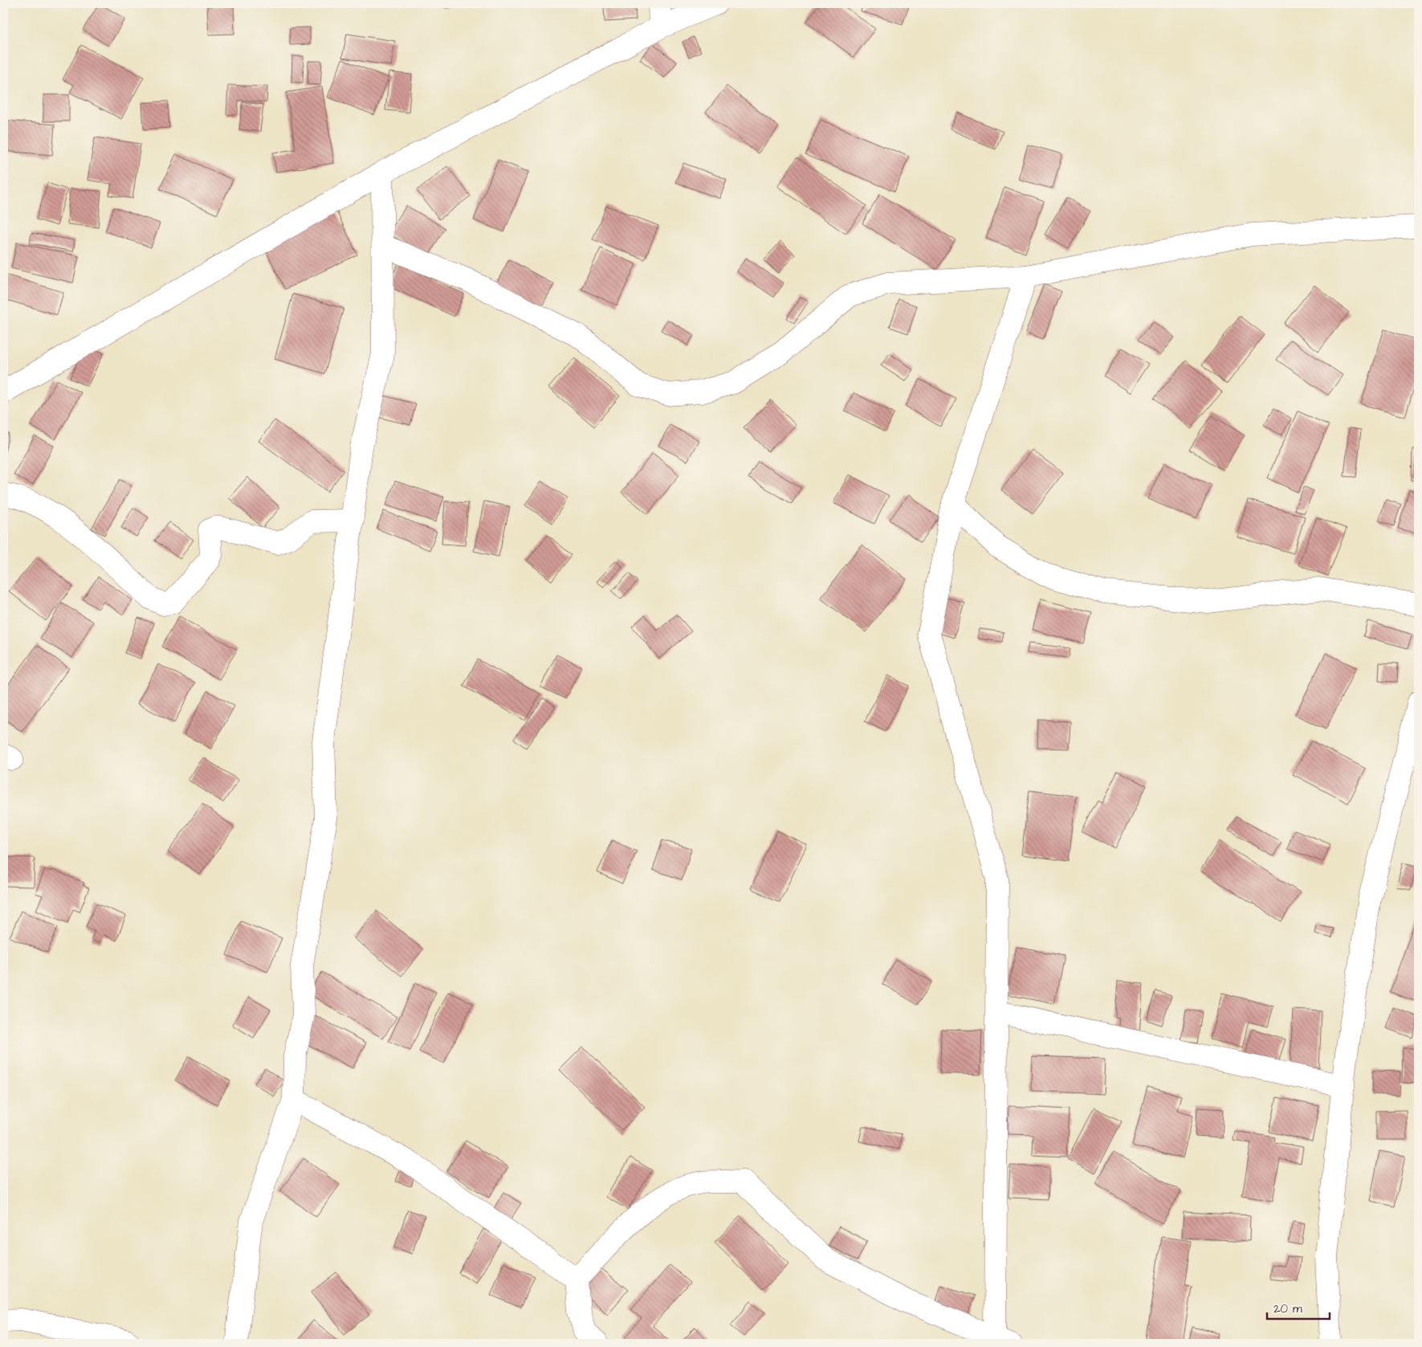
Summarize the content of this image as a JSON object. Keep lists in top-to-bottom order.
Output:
{
  "scale_bar": "20 m"
}
